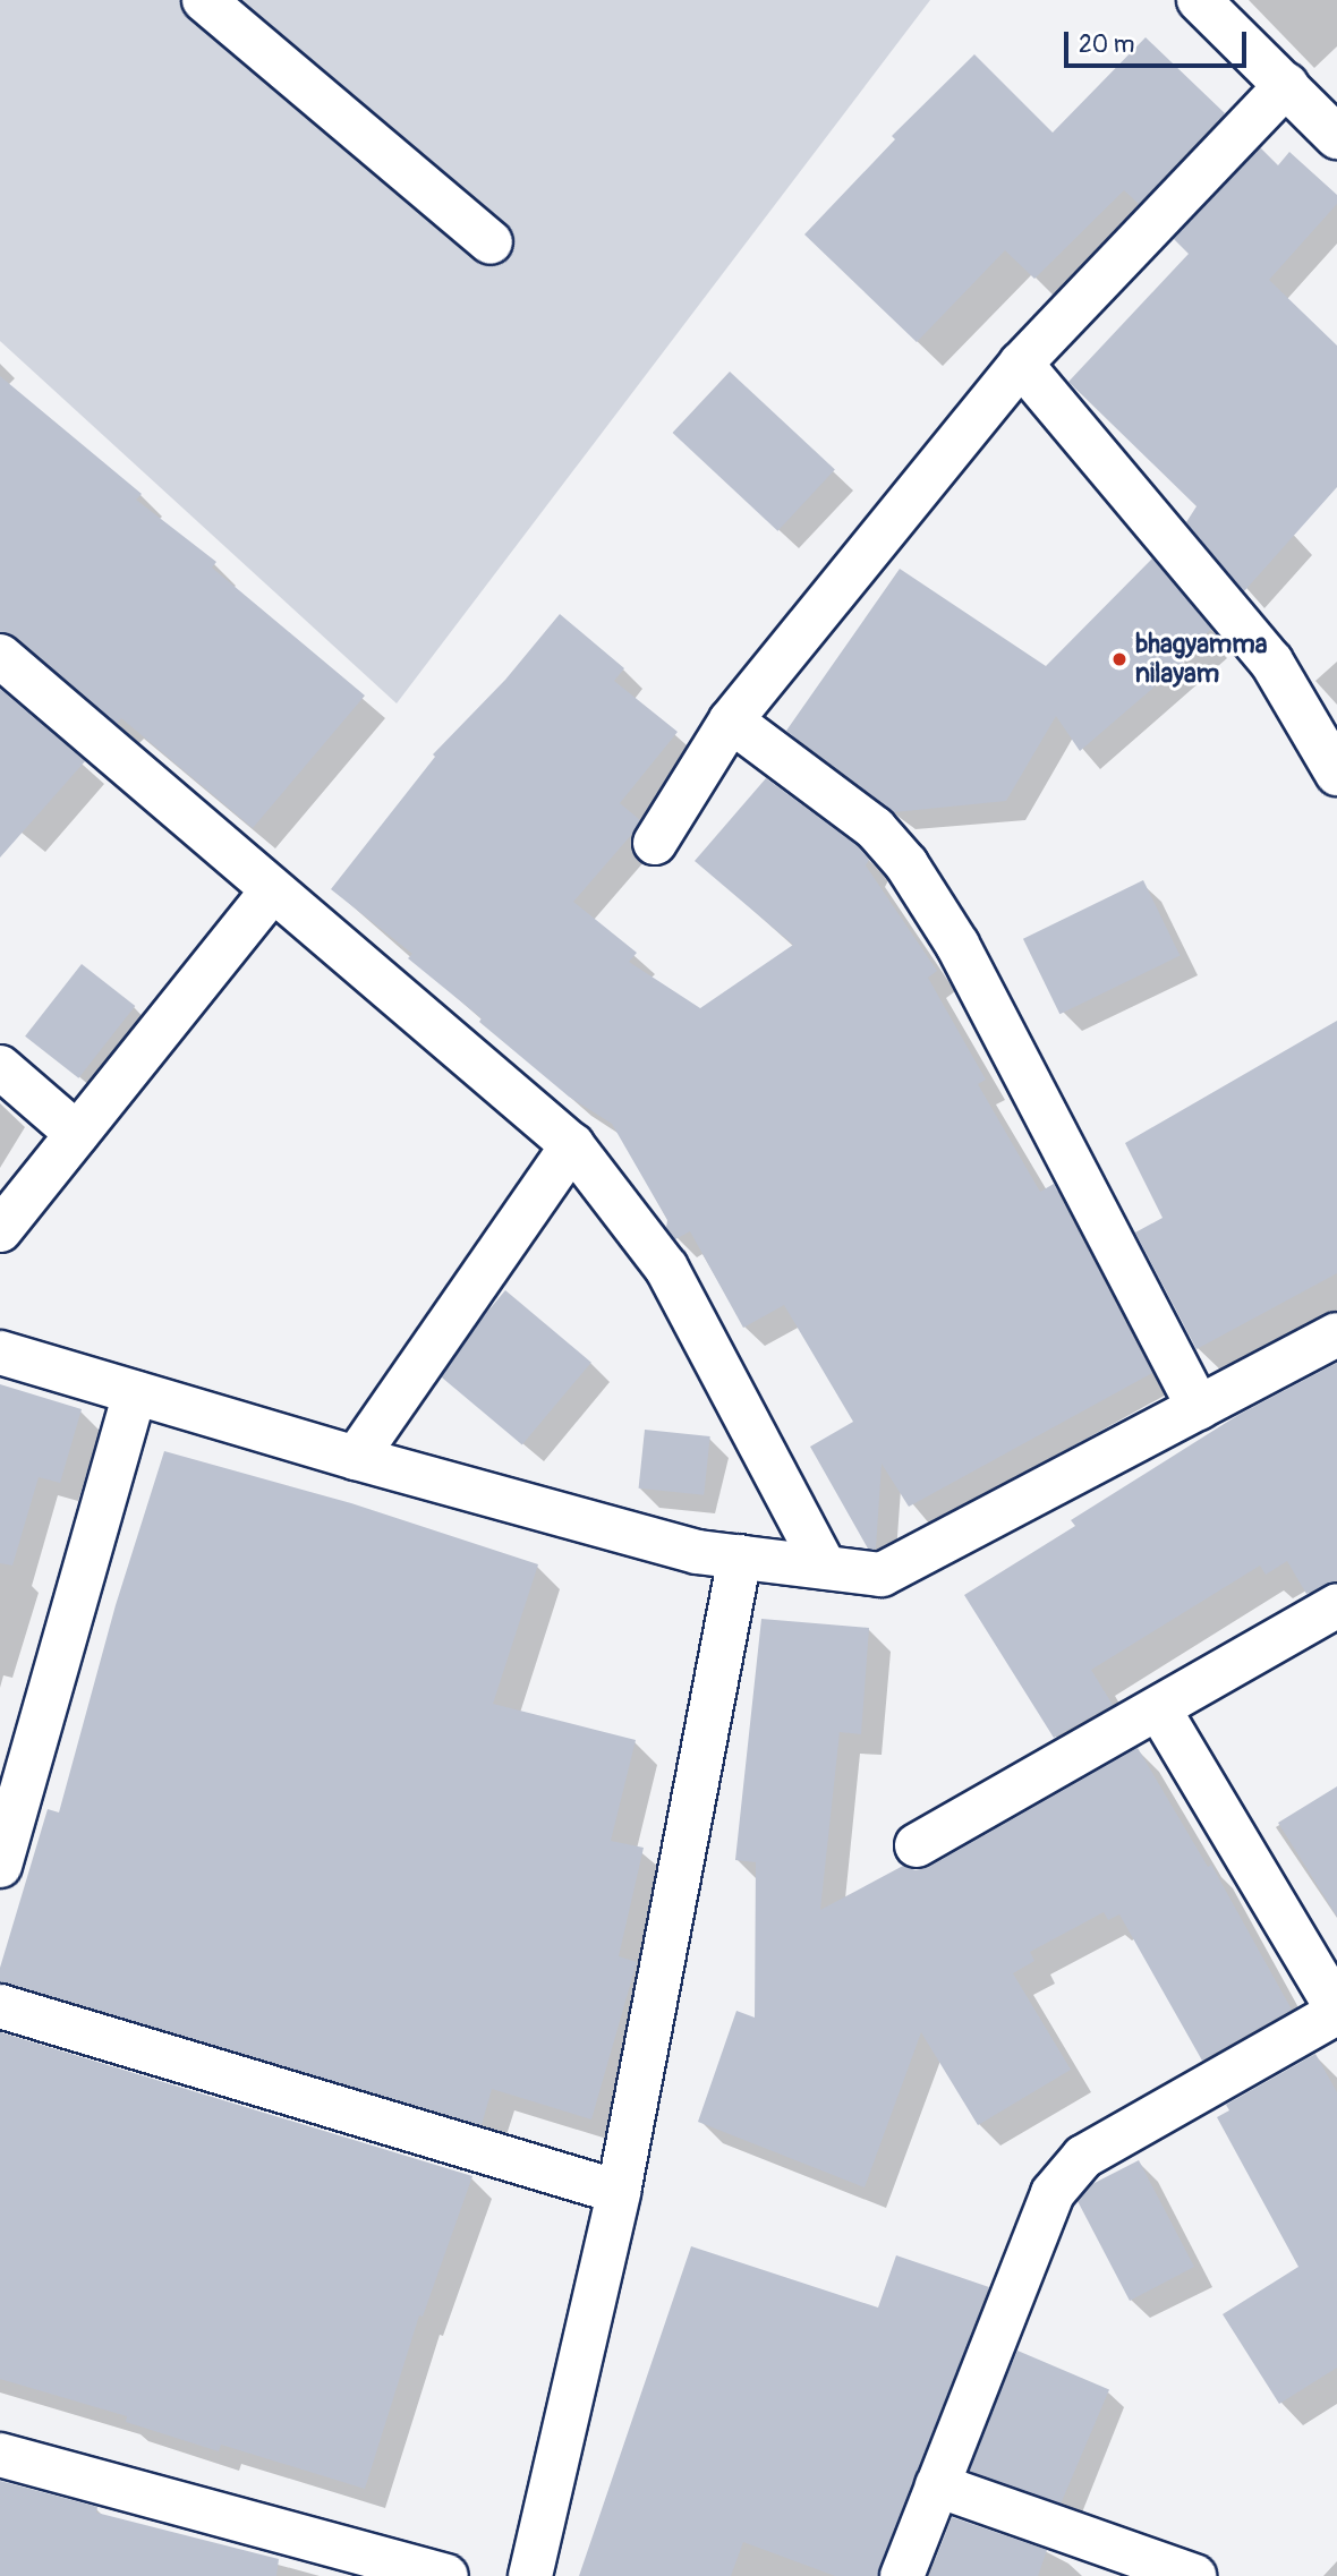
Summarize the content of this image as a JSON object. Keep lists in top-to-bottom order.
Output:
{
  "places": ["bhagyamma nilayam"],
  "scale_bar": "20 m"
}
